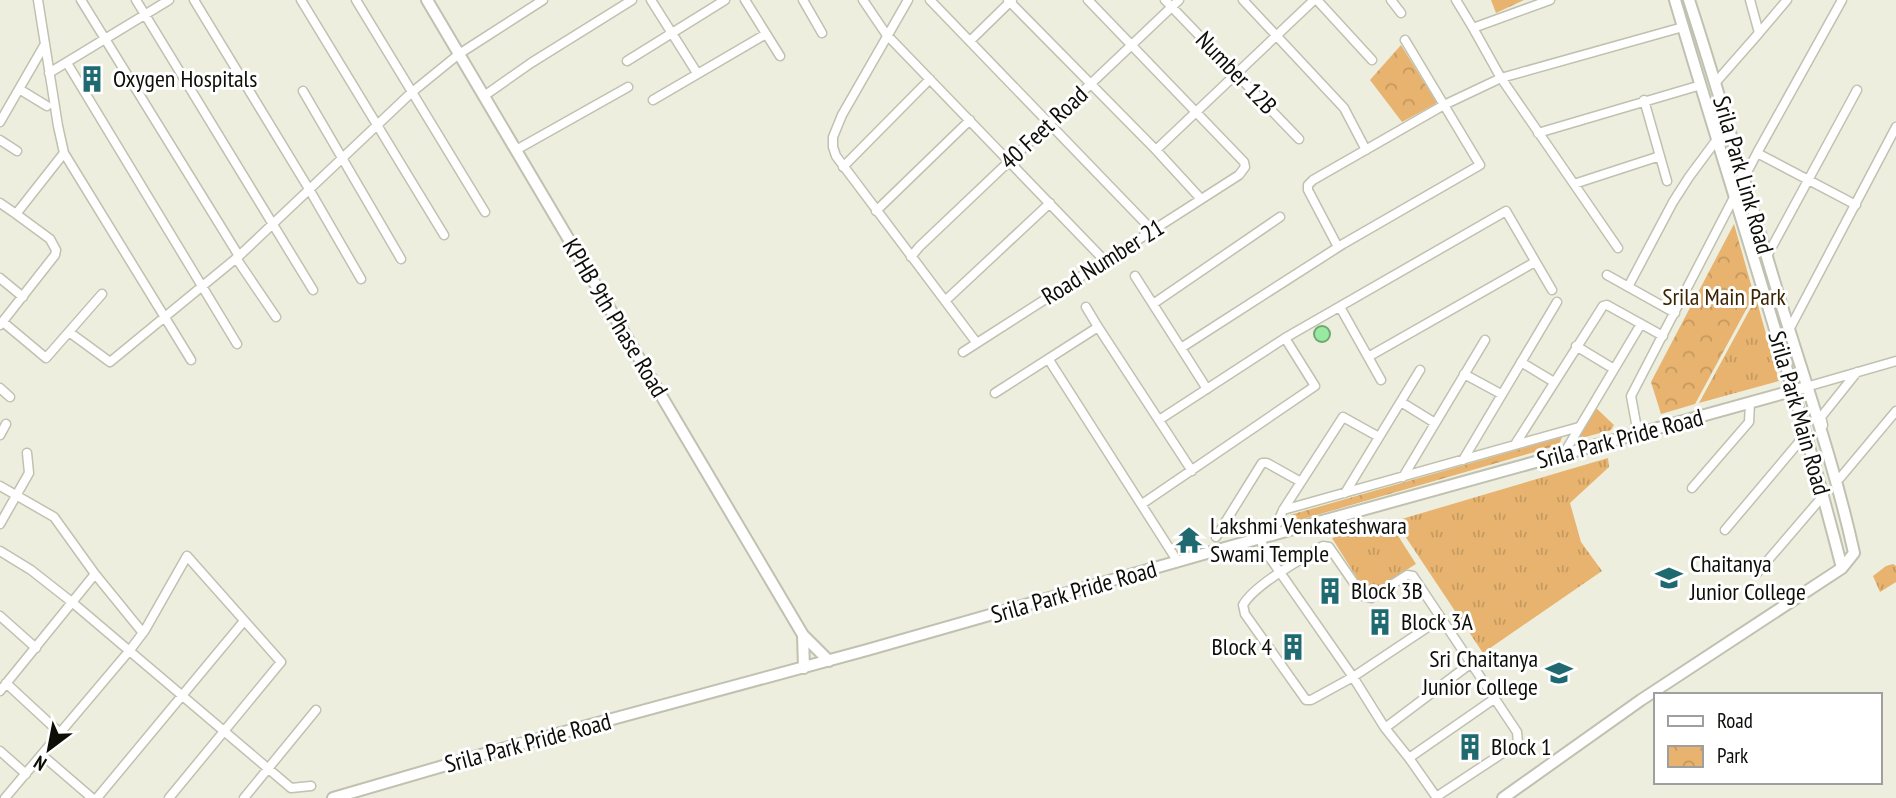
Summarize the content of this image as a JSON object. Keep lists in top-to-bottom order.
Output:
{
  "streets": {
    "street": [
      "Number 12B",
      "40 Feet Road",
      "Srila Park Link Road",
      "Road Number 21",
      "KPHB 9th Phase Road",
      "Srila Park Main Road",
      "Srila Park Pride Road"
    ]
  },
  "crossings": [
    ["Number 12B", "40 Feet Road"],
    ["Srila Park Link Road", "Srila Park Main Road"],
    ["Srila Park Link Road", "Srila Park Pride Road"],
    ["KPHB 9th Phase Road", "Srila Park Pride Road"],
    ["Srila Park Main Road", "Srila Park Pride Road"]
  ],
  "parks": ["Srila Main Park"],
  "places": {
    "building": [
      "Oxygen Hospitals",
      "Block 3B",
      "Block 3A",
      "Block 4",
      "Block 1"
    ],
    "temple": ["Lakshmi Venkateshwara Swami Temple"],
    "school or university": ["Chaitanya Junior College", "Sri Chaitanya Junior College"]
  },
  "legend": ["Road", "Park"],
  "north": "bottom left"
}
